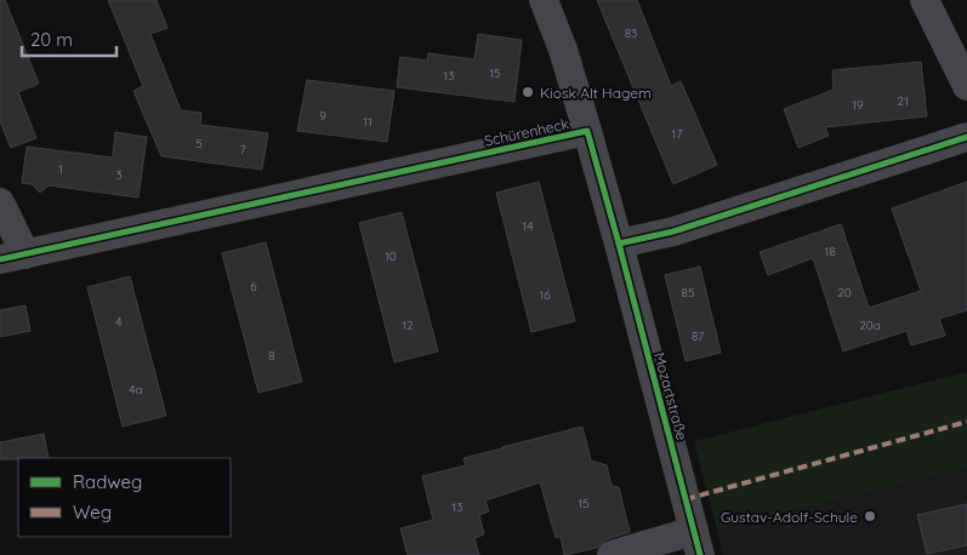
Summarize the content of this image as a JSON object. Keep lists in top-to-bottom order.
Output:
{
  "streets": {
    "street": ["Schürenheck", "Mozartstraße"]
  },
  "crossings": [
    ["Schürenheck", "Mozartstraße"]
  ],
  "places": ["Kiosk Alt Hagem", "Gustav-Adolf-Schule"],
  "house_numbers": [
    "83",
    "15",
    "13",
    "21",
    "19",
    "9",
    "11",
    "17",
    "5",
    "7",
    "1",
    "3",
    "14",
    "18",
    "10",
    "6",
    "85",
    "20",
    "16",
    "4",
    "12",
    "20a",
    "87",
    "8",
    "4a",
    "15",
    "13"
  ],
  "legend": ["Radweg", "Weg"],
  "scale_bar": "20 m"
}
